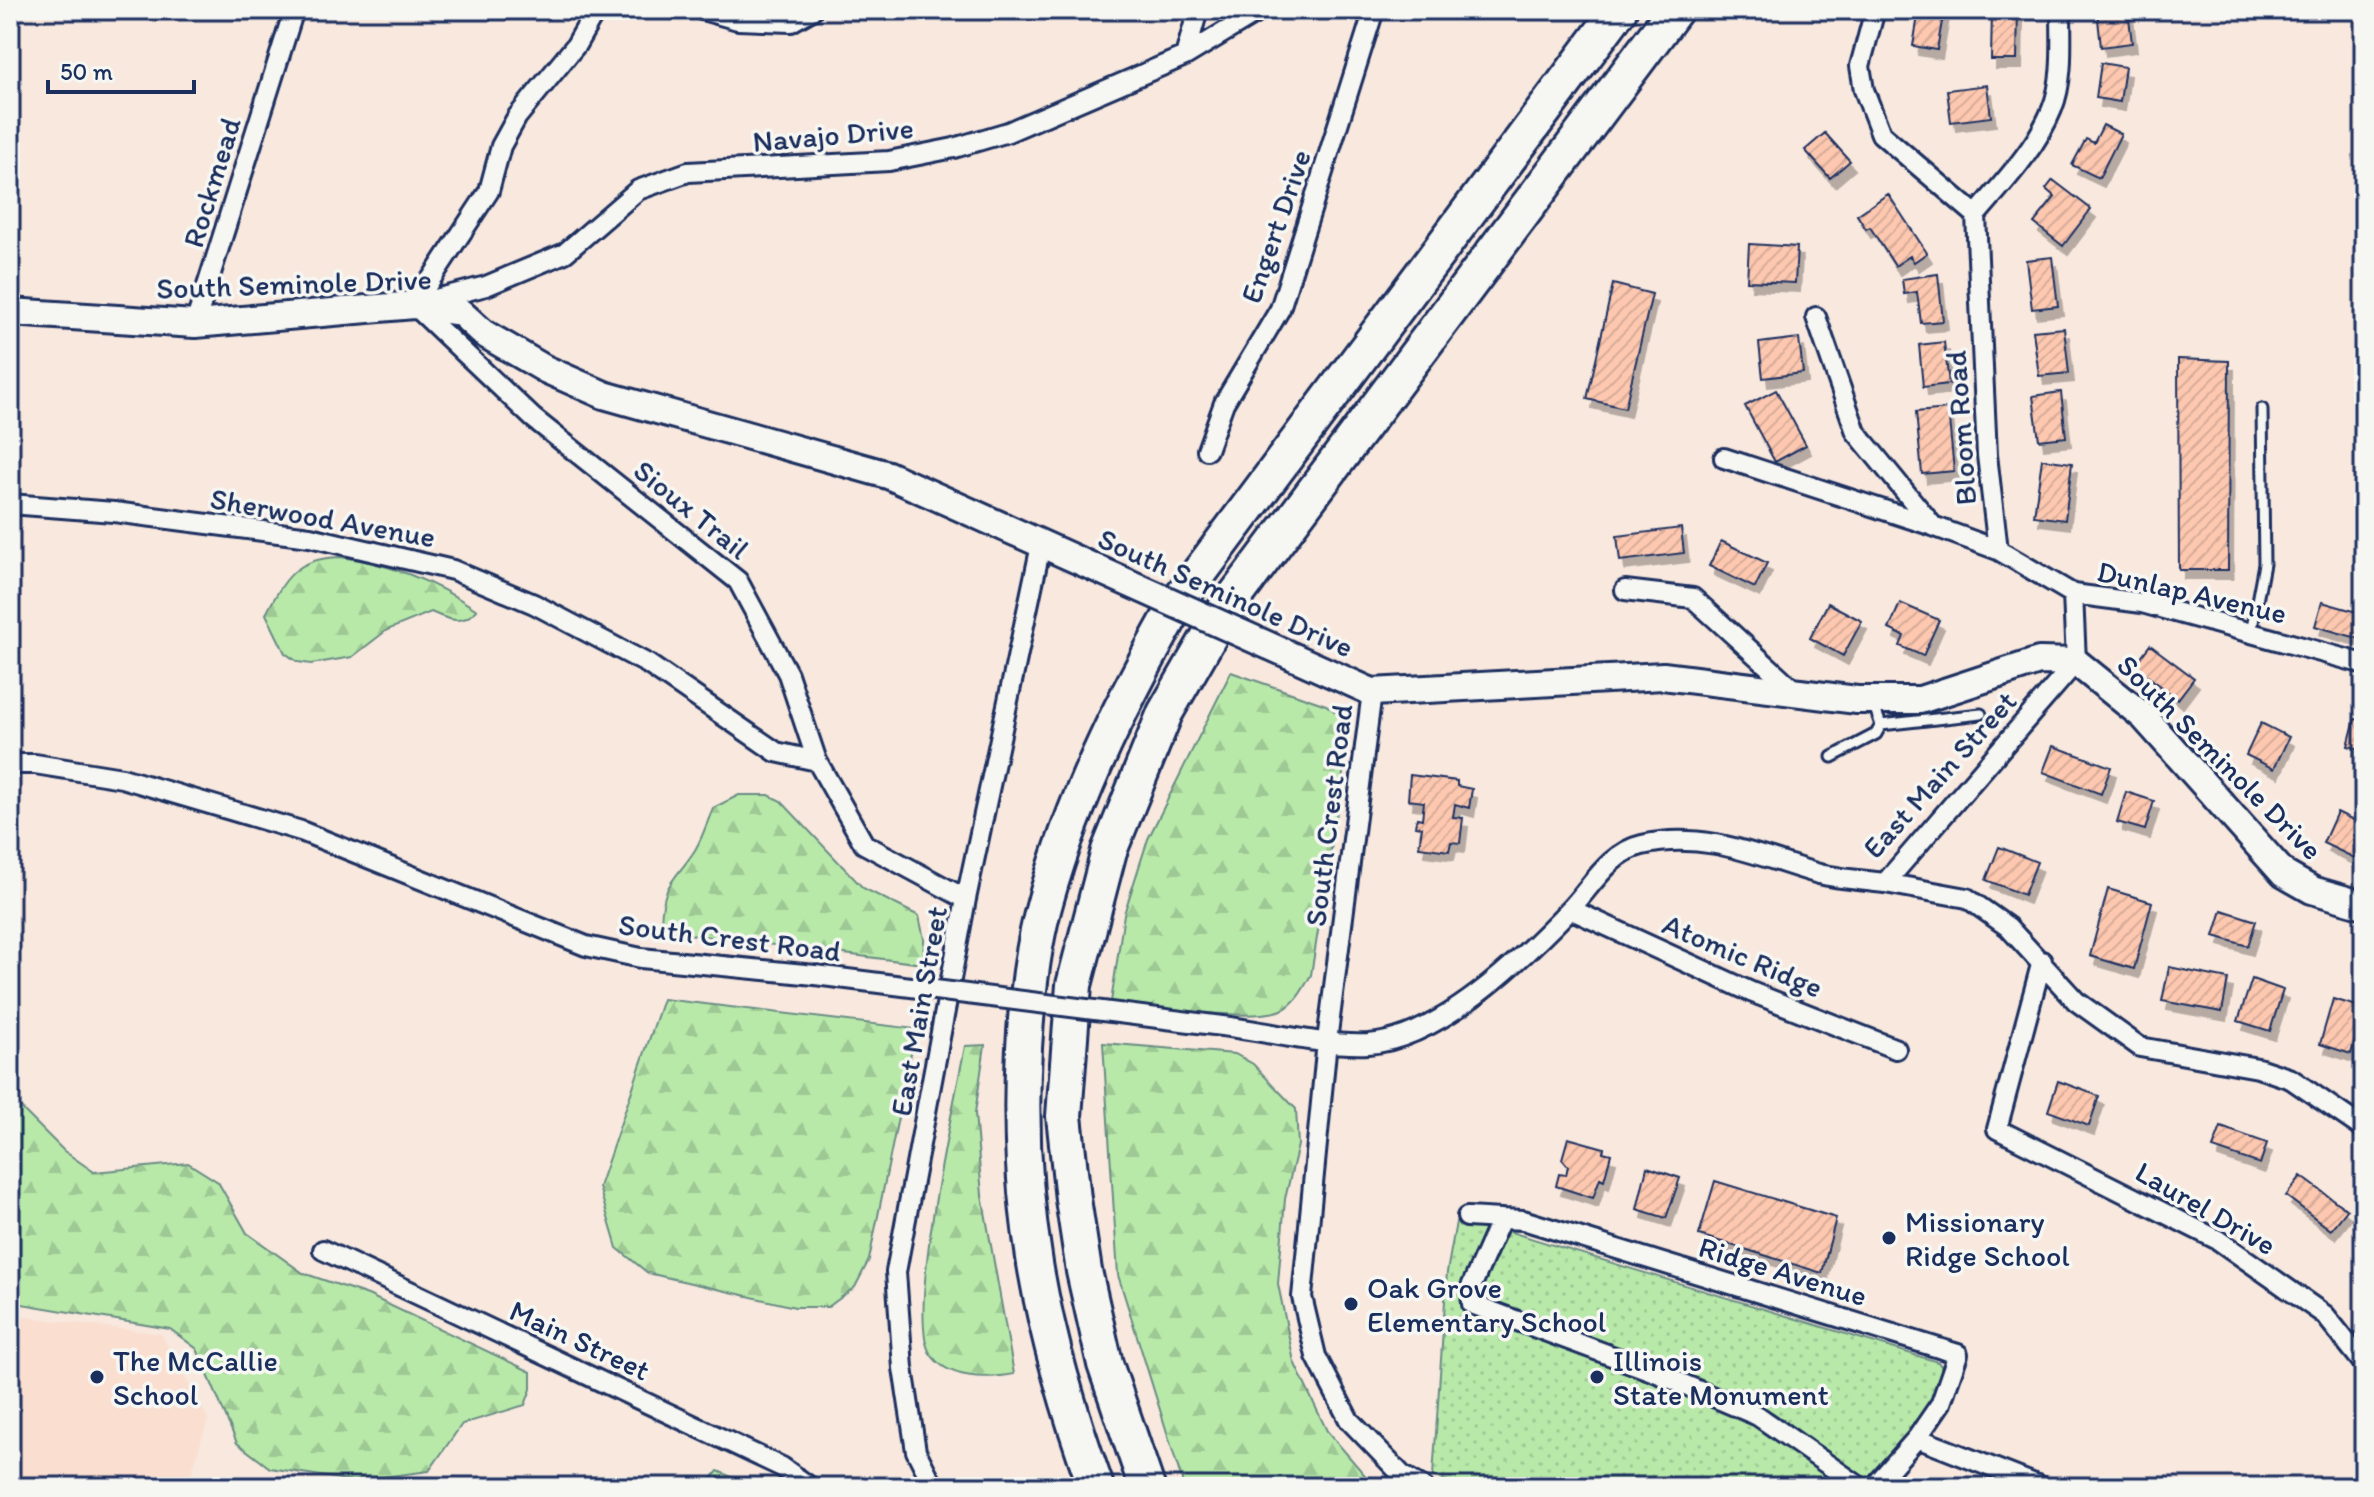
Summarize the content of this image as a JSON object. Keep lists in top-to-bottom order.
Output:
{
  "streets": {
    "street": [
      "Navajo Drive",
      "Rockmead",
      "Engert Drive",
      "South Seminole Drive",
      "Bloom Road",
      "Sioux Trail",
      "Sherwood Avenue",
      "Dunlap Avenue",
      "East Main Street",
      "South Crest Road",
      "Atomic Ridge",
      "Laurel Drive",
      "Ridge Avenue",
      "Main Street"
    ]
  },
  "crossings": [
    ["Navajo Drive", "South Seminole Drive"],
    ["Navajo Drive", "Sioux Trail"],
    ["Rockmead", "South Seminole Drive"],
    ["South Seminole Drive", "Sioux Trail"],
    ["South Seminole Drive", "Dunlap Avenue"],
    ["South Seminole Drive", "East Main Street"],
    ["South Seminole Drive", "South Crest Road"],
    ["Sioux Trail", "Sherwood Avenue"],
    ["Sioux Trail", "East Main Street"],
    ["Dunlap Avenue", "East Main Street"],
    ["East Main Street", "South Crest Road"],
    ["East Main Street", "Atomic Ridge"]
  ],
  "places": [
    "Missionary Ridge School",
    "Oak Grove Elementary School",
    "The McCallie School",
    "Illinois State Monument"
  ],
  "scale_bar": "50 m"
}
